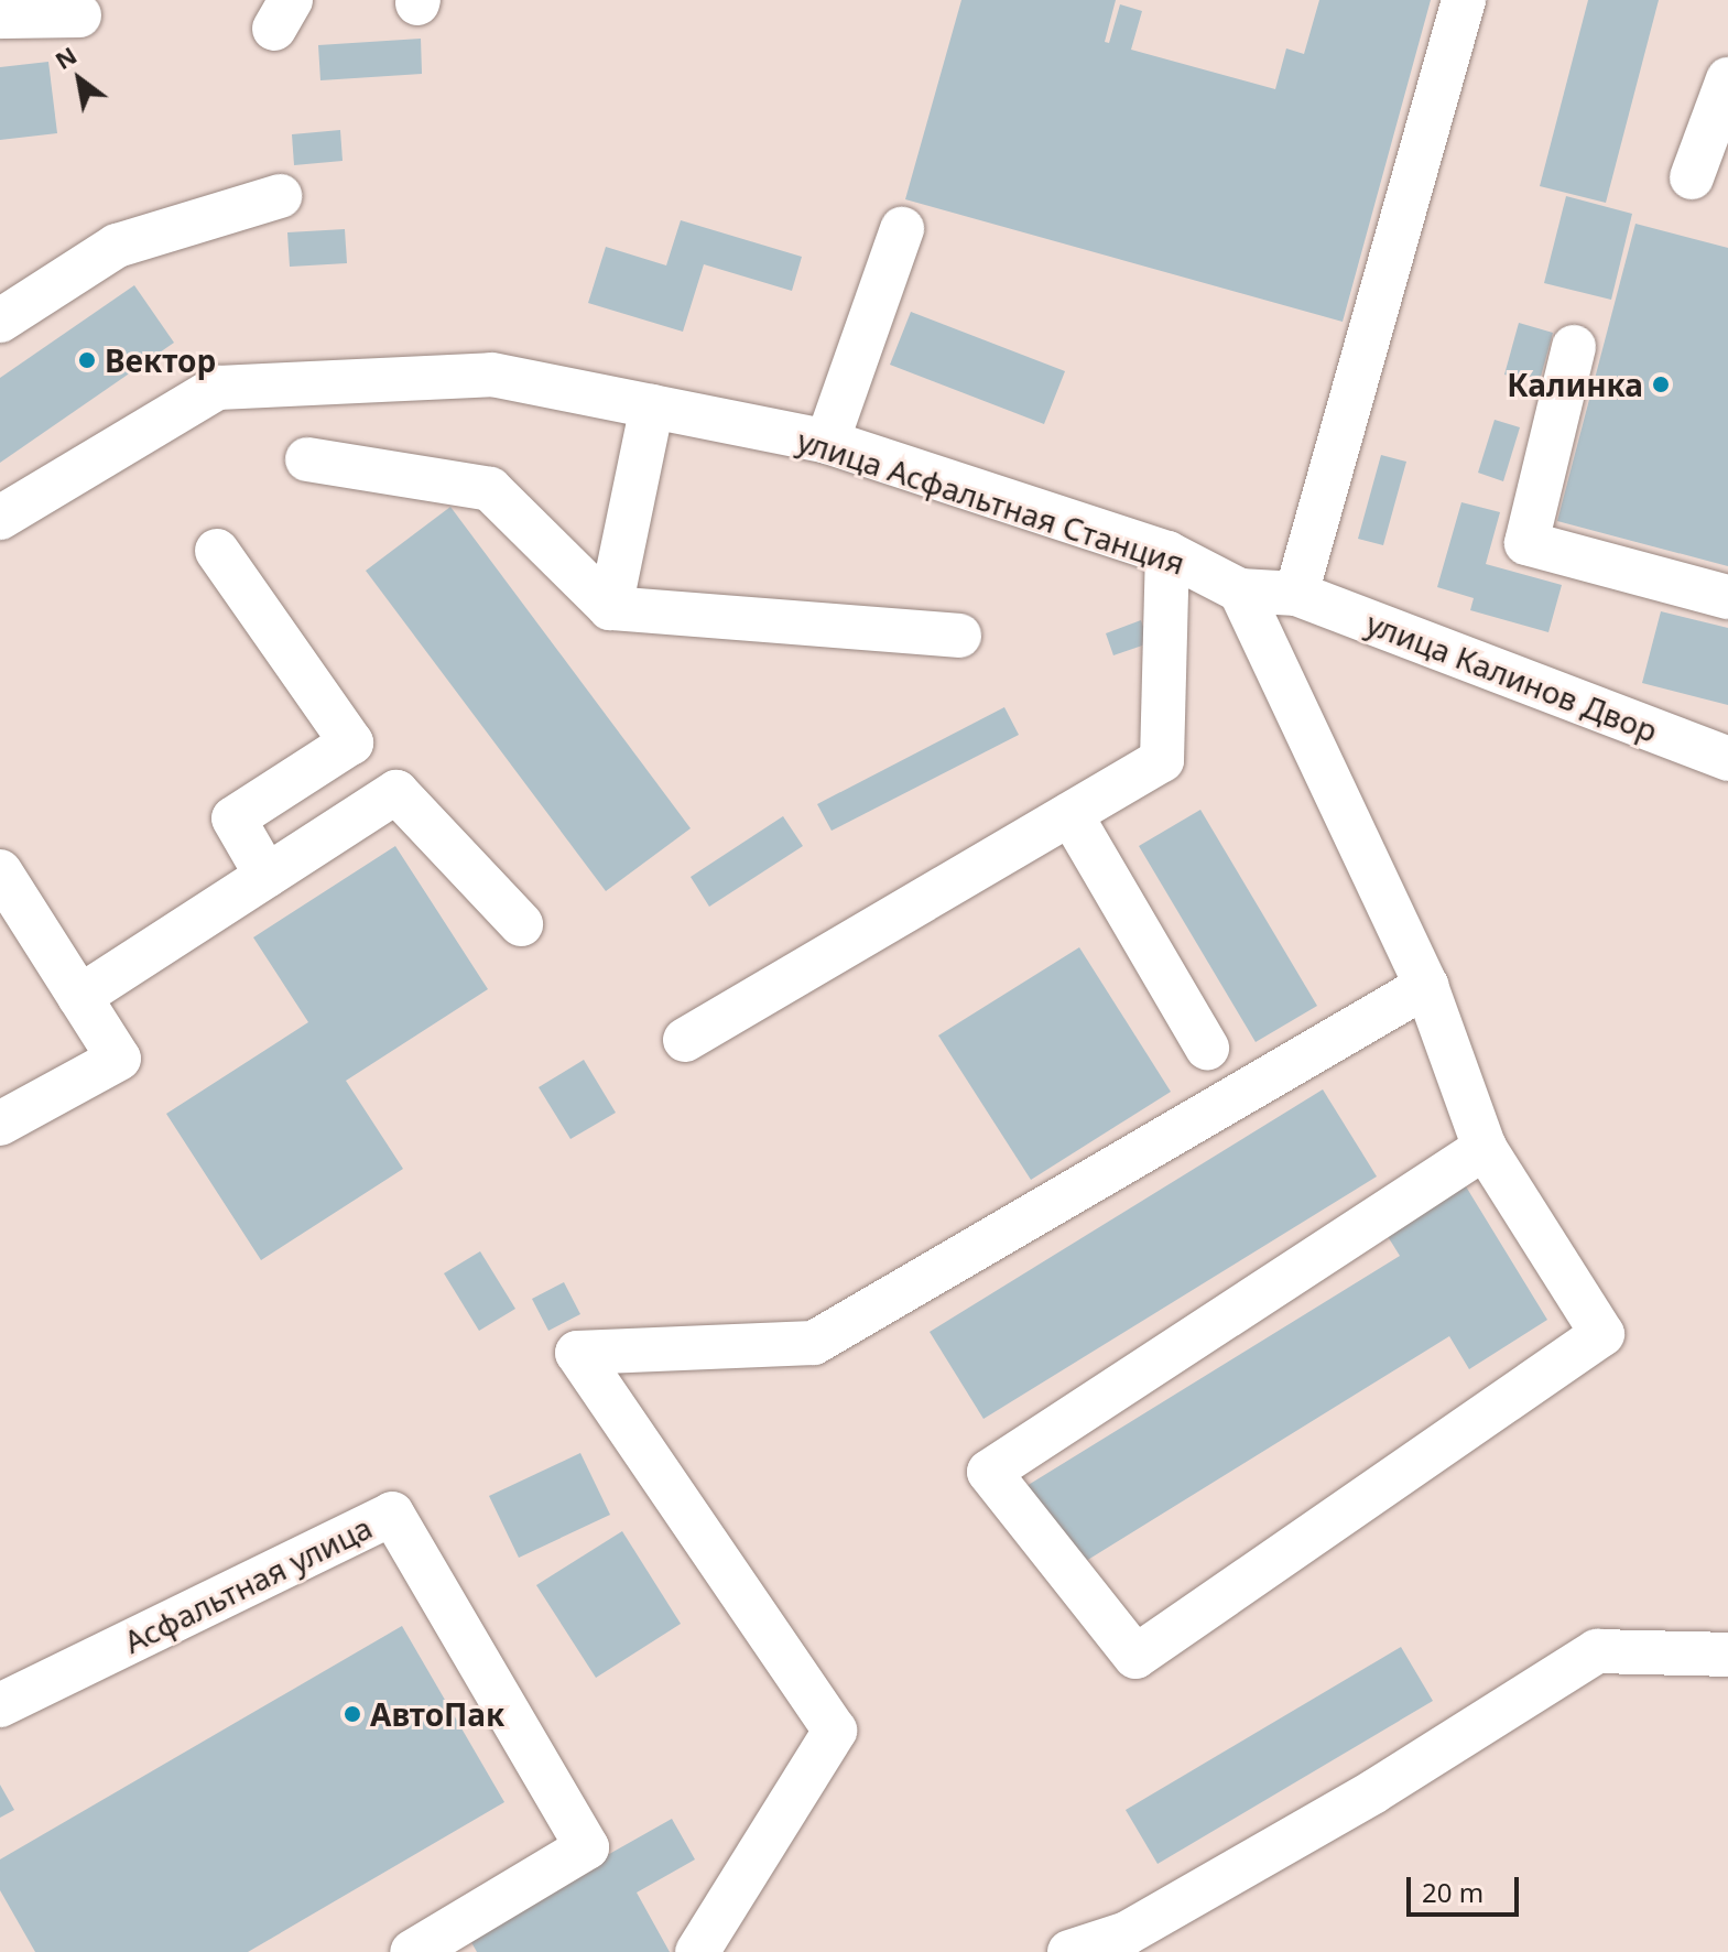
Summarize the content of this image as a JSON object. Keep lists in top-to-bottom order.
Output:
{
  "streets": {
    "street": ["улица Асфальтная Станция", "улица Калинов Двор", "Асфальтная улица"]
  },
  "crossings": [
    ["улица Асфальтная Станция", "улица Калинов Двор"]
  ],
  "places": ["Вектор", "Калинка", "АвтоПак"],
  "scale_bar": "20 m",
  "north": "top left"
}
